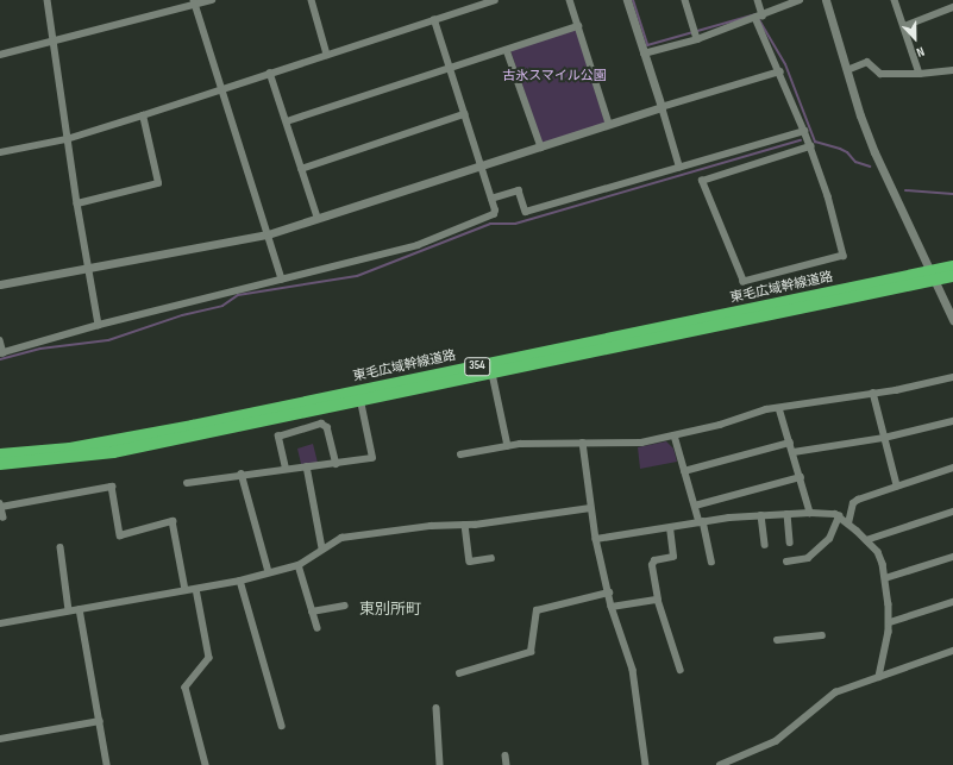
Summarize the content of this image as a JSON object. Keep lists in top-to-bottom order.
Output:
{
  "streets": {
    "highway": ["東毛広域幹線道路", "354"]
  },
  "districts": ["東別所町"],
  "parks": ["古氷スマイル公園"],
  "north": "bottom"
}
